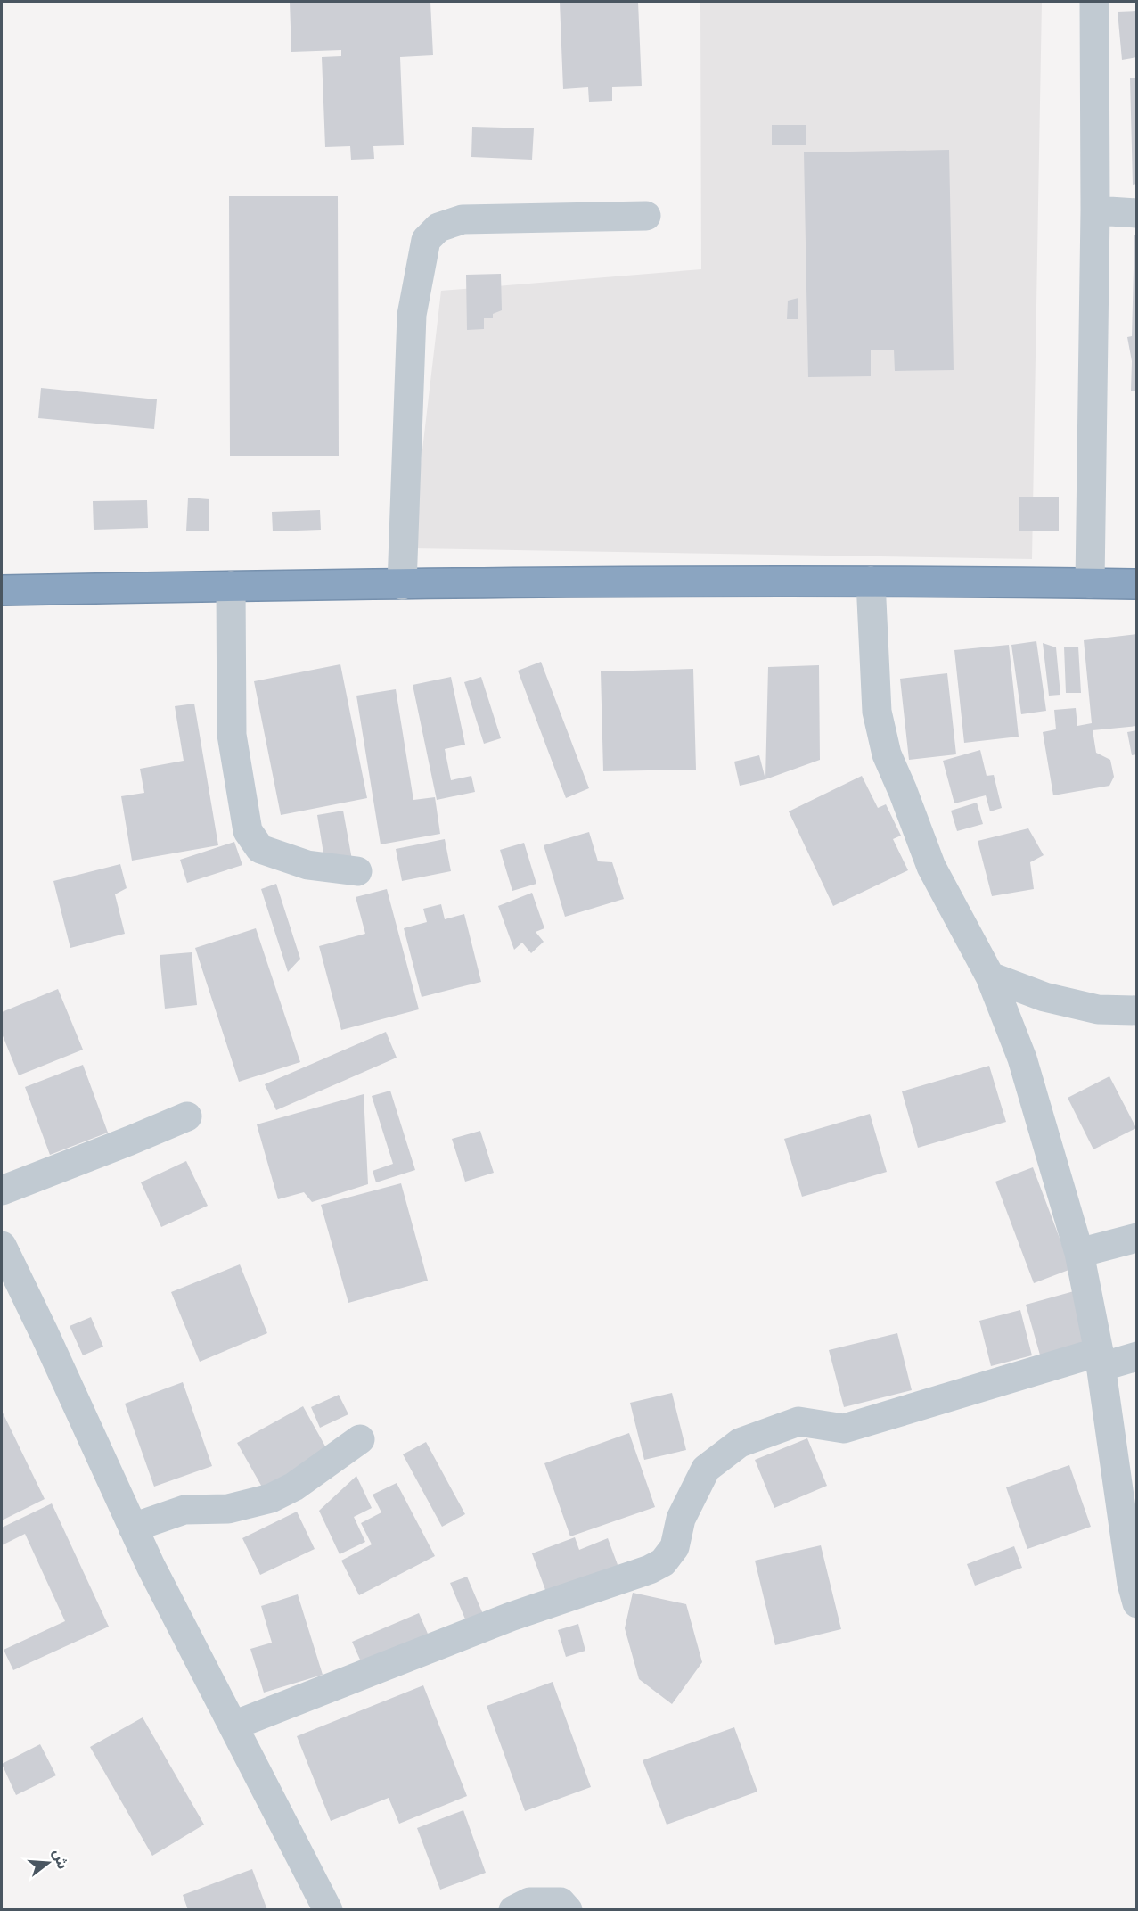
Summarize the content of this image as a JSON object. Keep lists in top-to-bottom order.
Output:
{
  "north": "right"
}
